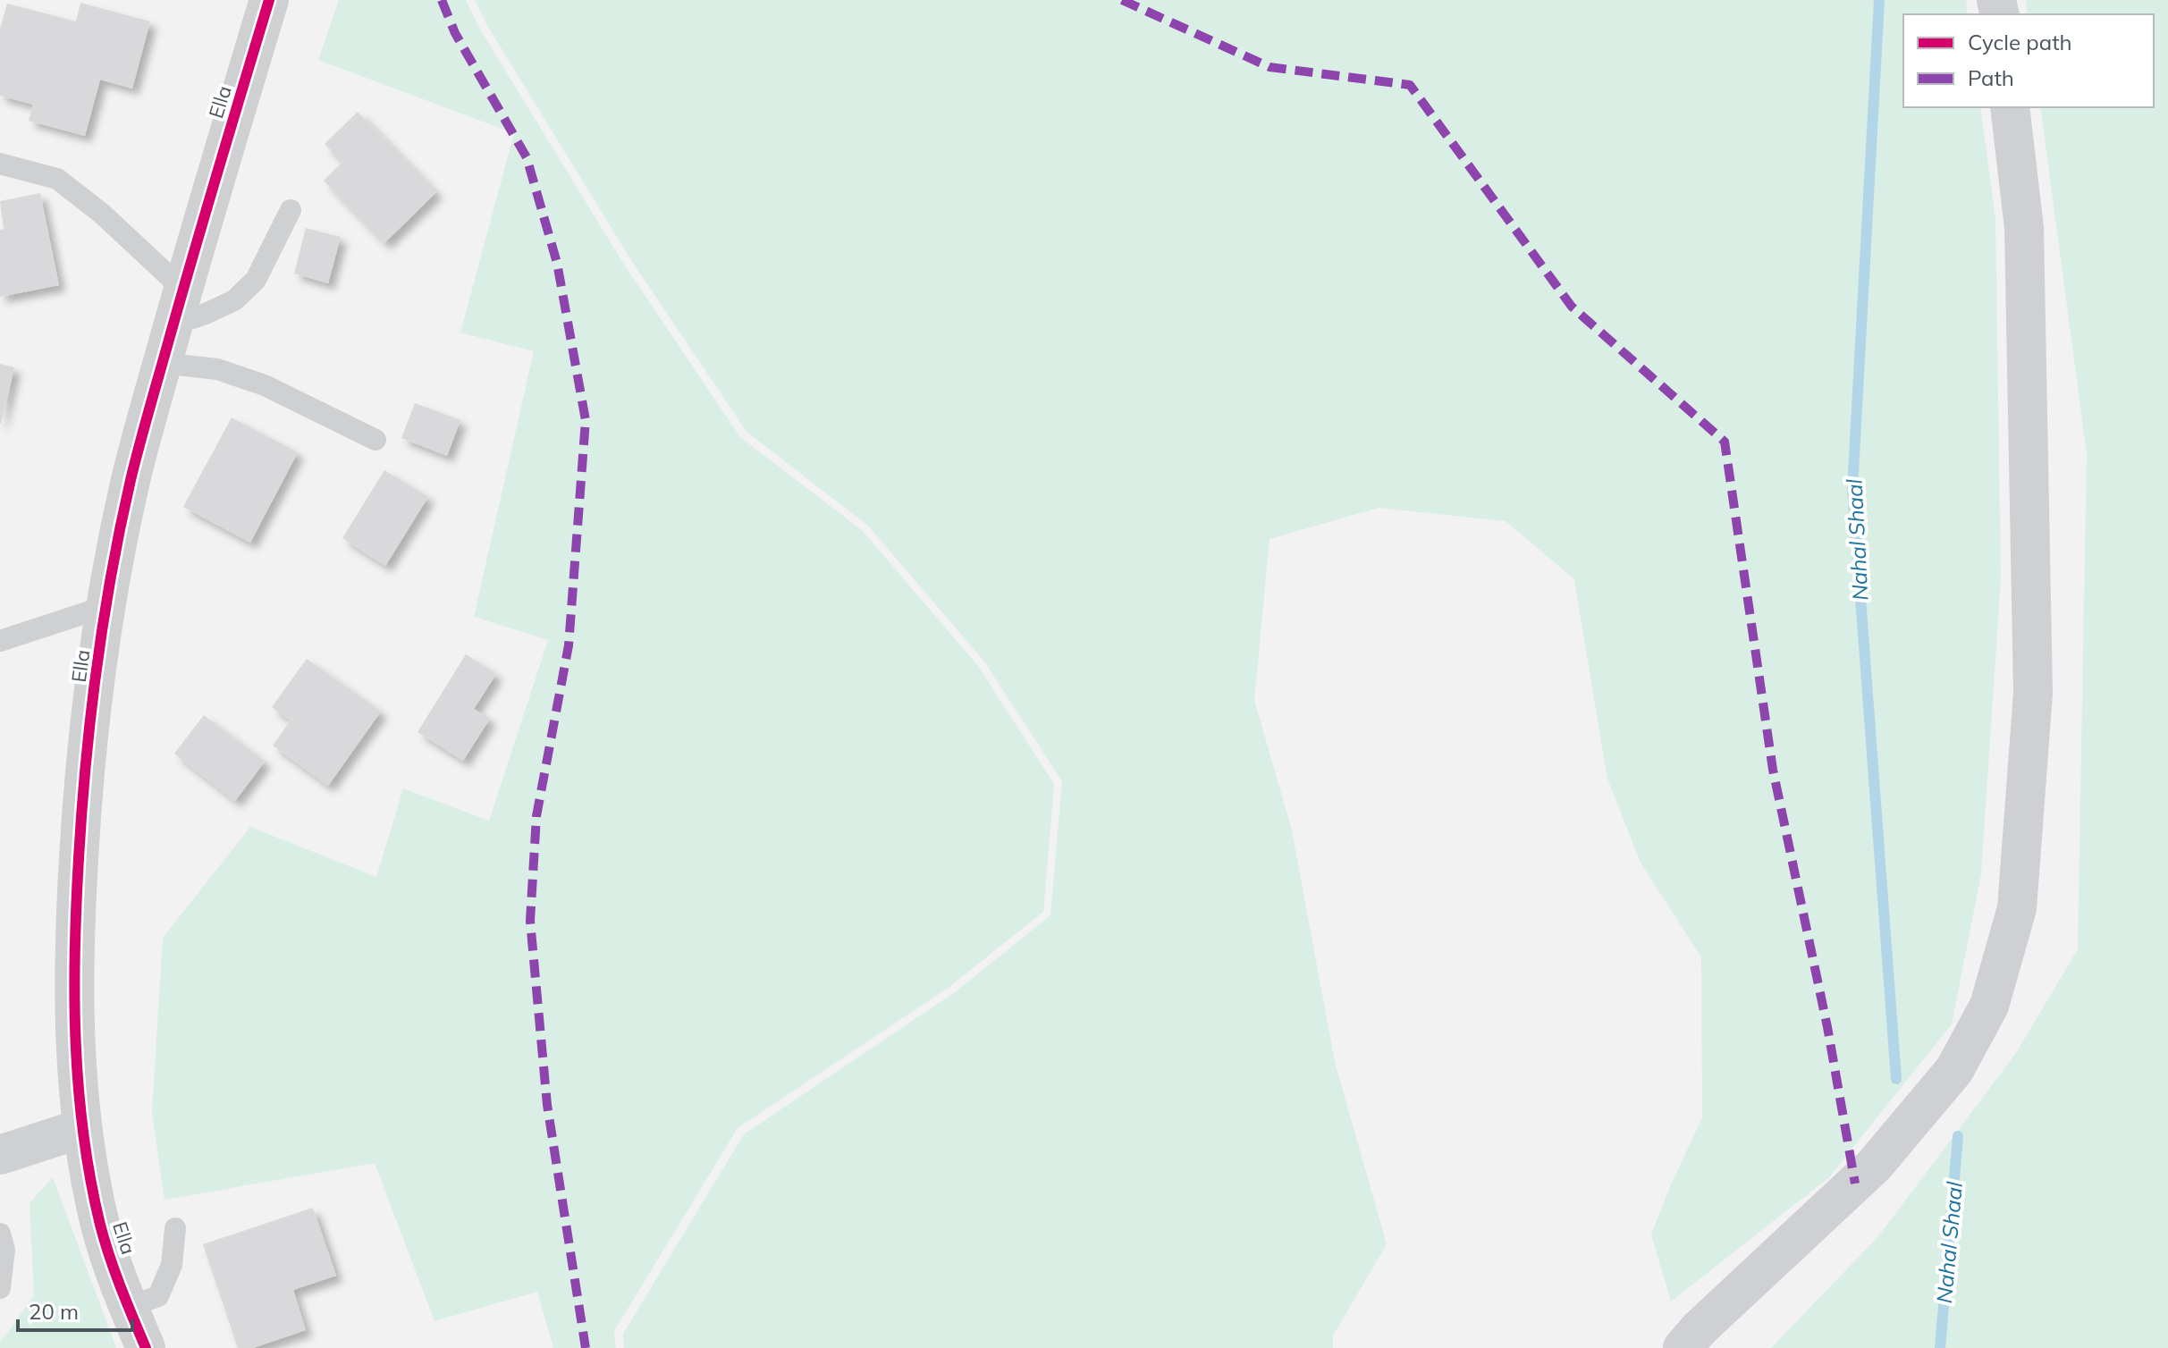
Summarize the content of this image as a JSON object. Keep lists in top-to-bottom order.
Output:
{
  "streets": {
    "street": ["Ella"]
  },
  "water": ["Nahal Shaal"],
  "legend": ["Cycle path", "Path"],
  "scale_bar": "20 m"
}
